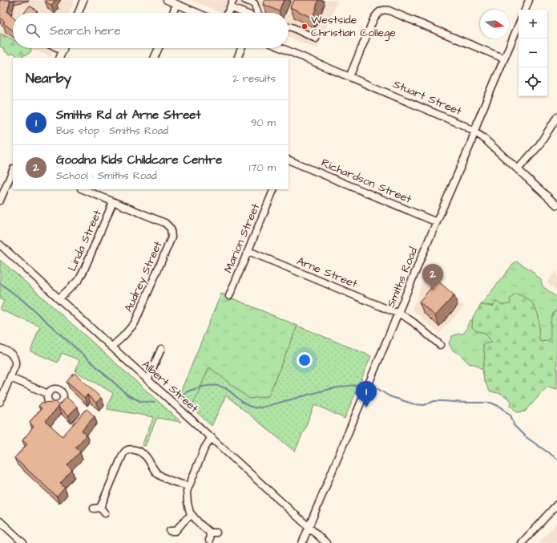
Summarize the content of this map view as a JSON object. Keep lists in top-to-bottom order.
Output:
{
  "streets": {
    "street": [
      "Stuart Street",
      "Richardson Street",
      "Marion Street",
      "Linda Street",
      "Arne Street",
      "Audrey Street",
      "Smiths Road",
      "Albert Street"
    ]
  },
  "crossings": [
    ["Stuart Street", "Smiths Road"],
    ["Richardson Street", "Smiths Road"],
    ["Marion Street", "Arne Street"],
    ["Linda Street", "Audrey Street"],
    ["Linda Street", "Albert Street"],
    ["Arne Street", "Smiths Road"],
    ["Audrey Street", "Albert Street"],
    ["Smiths Road", "Albert Street"]
  ],
  "places": ["Westside Christian College"],
  "north": "right",
  "page": {
    "map_buttons": ["+", "−"],
    "search": "Search here",
    "heading": ["Nearby", "2 results"],
    "list": [
      {
        "mark": "1",
        "name": "Smiths Rd at Arne Street",
        "note": "Bus stop · Smiths Road",
        "value": "90 m"
      },
      {
        "mark": "2",
        "name": "Goodna Kids Childcare Centre",
        "note": "School · Smiths Road",
        "value": "170 m"
      }
    ],
    "pins": ["2", "1"]
  }
}
